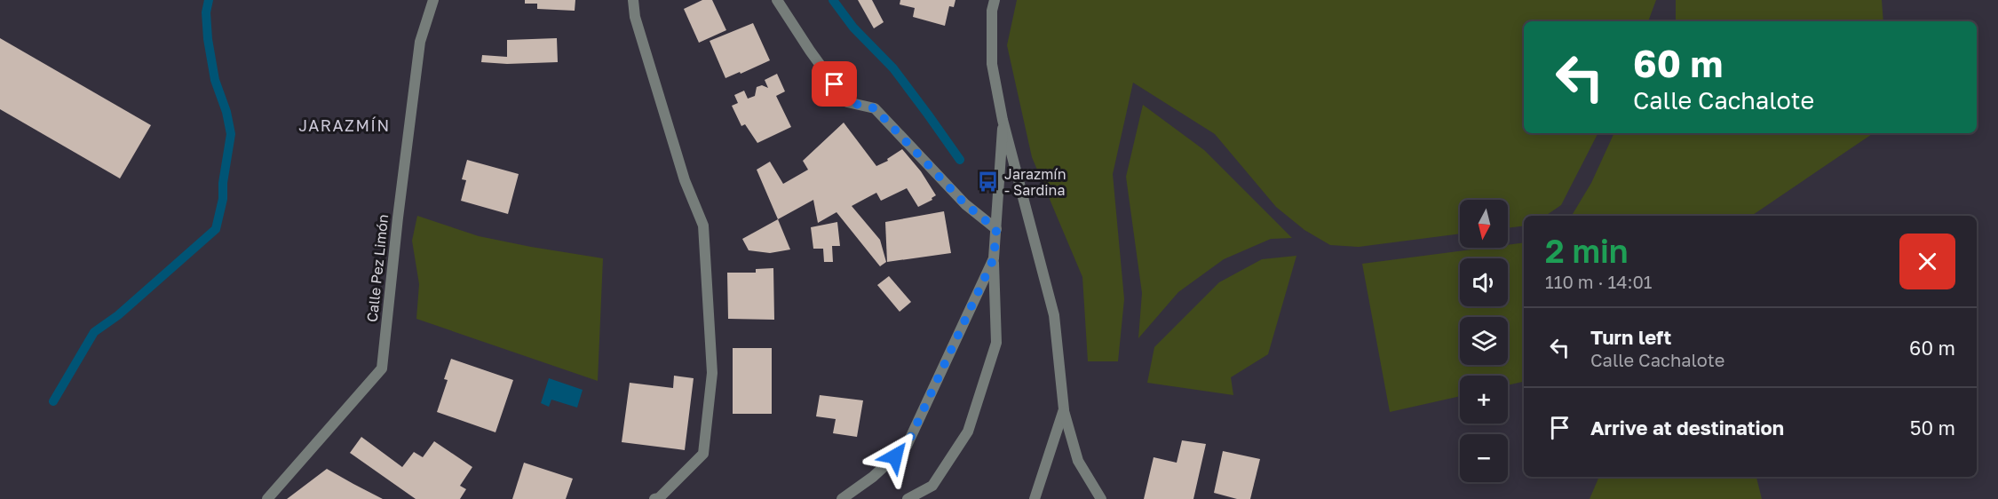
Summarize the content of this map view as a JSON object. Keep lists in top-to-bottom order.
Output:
{
  "streets": {
    "street": ["Calle Pez Limón"]
  },
  "districts": ["JARAZMÍN"],
  "places": {
    "bus stop": ["Jarazmín - Sardina"]
  },
  "north": "bottom",
  "page": {
    "turn": ["60 m", "Calle Cachalote"],
    "map_buttons": ["+", "−"],
    "heading": ["2 min", "110 m · 14:01"],
    "list": [
      {
        "name": "Turn left",
        "note": "Calle Cachalote",
        "value": "60 m"
      },
      {
        "name": "Arrive at destination",
        "value": "50 m"
      }
    ]
  }
}
